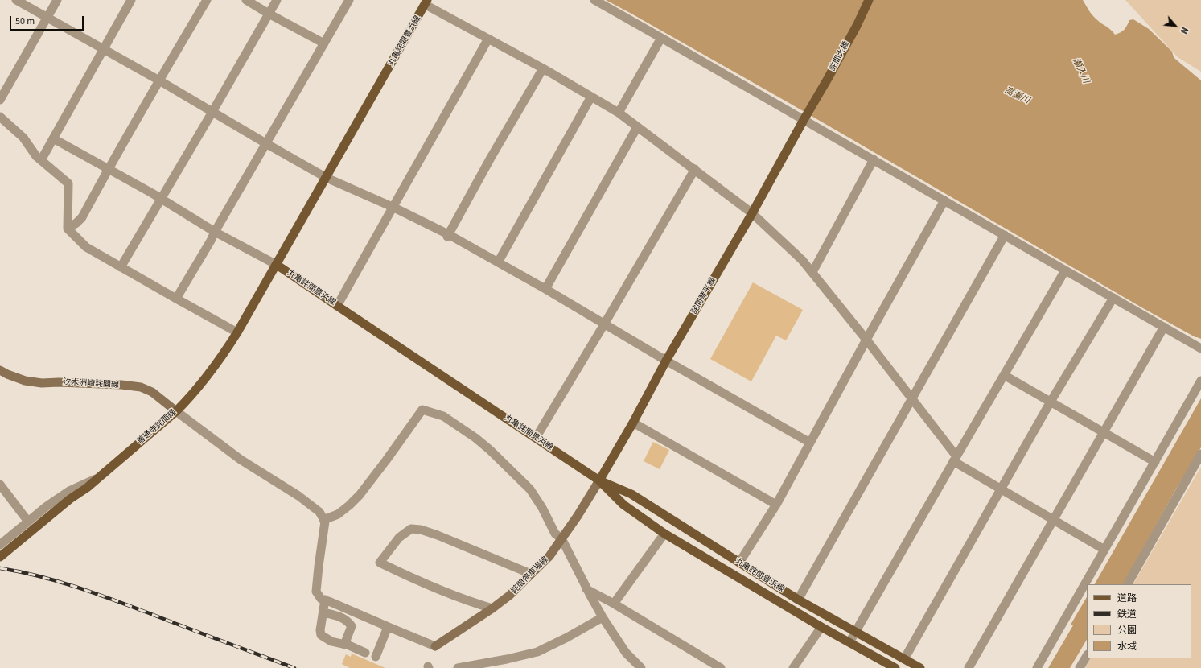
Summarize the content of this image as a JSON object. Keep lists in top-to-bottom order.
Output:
{
  "streets": {
    "main road": [
      "丸亀詫間豊浜線",
      "詫間大橋",
      "詫間琴平線",
      "汐木洲崎詫間線",
      "善通寺詫間線",
      "詫間停車場線"
    ]
  },
  "crossings": [
    ["丸亀詫間豊浜線", "詫間琴平線"],
    ["丸亀詫間豊浜線", "善通寺詫間線"],
    ["丸亀詫間豊浜線", "詫間停車場線"],
    ["詫間大橋", "詫間琴平線"],
    ["詫間琴平線", "詫間停車場線"],
    ["汐木洲崎詫間線", "善通寺詫間線"]
  ],
  "water": ["瀬入川", "高瀬川"],
  "legend": [
    "道路",
    "鉄道",
    "公園",
    "水域"
  ],
  "scale_bar": "50 m",
  "north": "bottom right"
}
